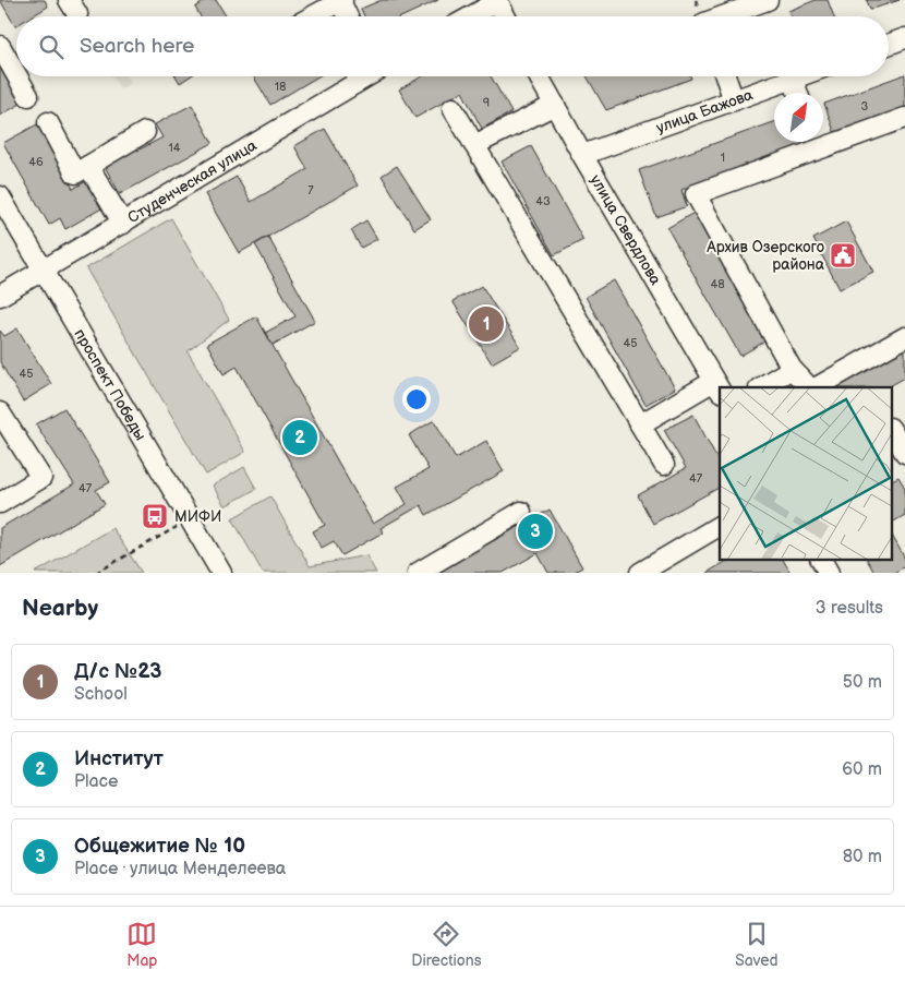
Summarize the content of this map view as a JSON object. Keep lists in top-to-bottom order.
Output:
{
  "streets": {
    "street": [
      "улица Бажова",
      "Студенческая улица",
      "улица Свердлова",
      "проспект Победы"
    ]
  },
  "crossings": [
    ["улица Бажова", "улица Свердлова"],
    ["Студенческая улица", "проспект Победы"]
  ],
  "places": {
    "public building": ["Архив Озерского района"],
    "bus stop": ["МИФИ"]
  },
  "house_numbers": [
    "18",
    "9",
    "3",
    "14",
    "1",
    "46",
    "7",
    "43",
    "48",
    "45",
    "45",
    "47",
    "47"
  ],
  "north": "top right",
  "page": {
    "search": "Search here",
    "pins": ["1", "2", "3"],
    "heading": ["Nearby", "3 results"],
    "list": [
      {
        "mark": "1",
        "name": "Д/с №23",
        "note": "School",
        "value": "50 m"
      },
      {
        "mark": "2",
        "name": "Институт",
        "note": "Place",
        "value": "60 m"
      },
      {
        "mark": "3",
        "name": "Общежитие № 10",
        "note": "Place · улица Менделеева",
        "value": "80 m"
      }
    ],
    "nav": ["Map", "Directions", "Saved"]
  }
}
